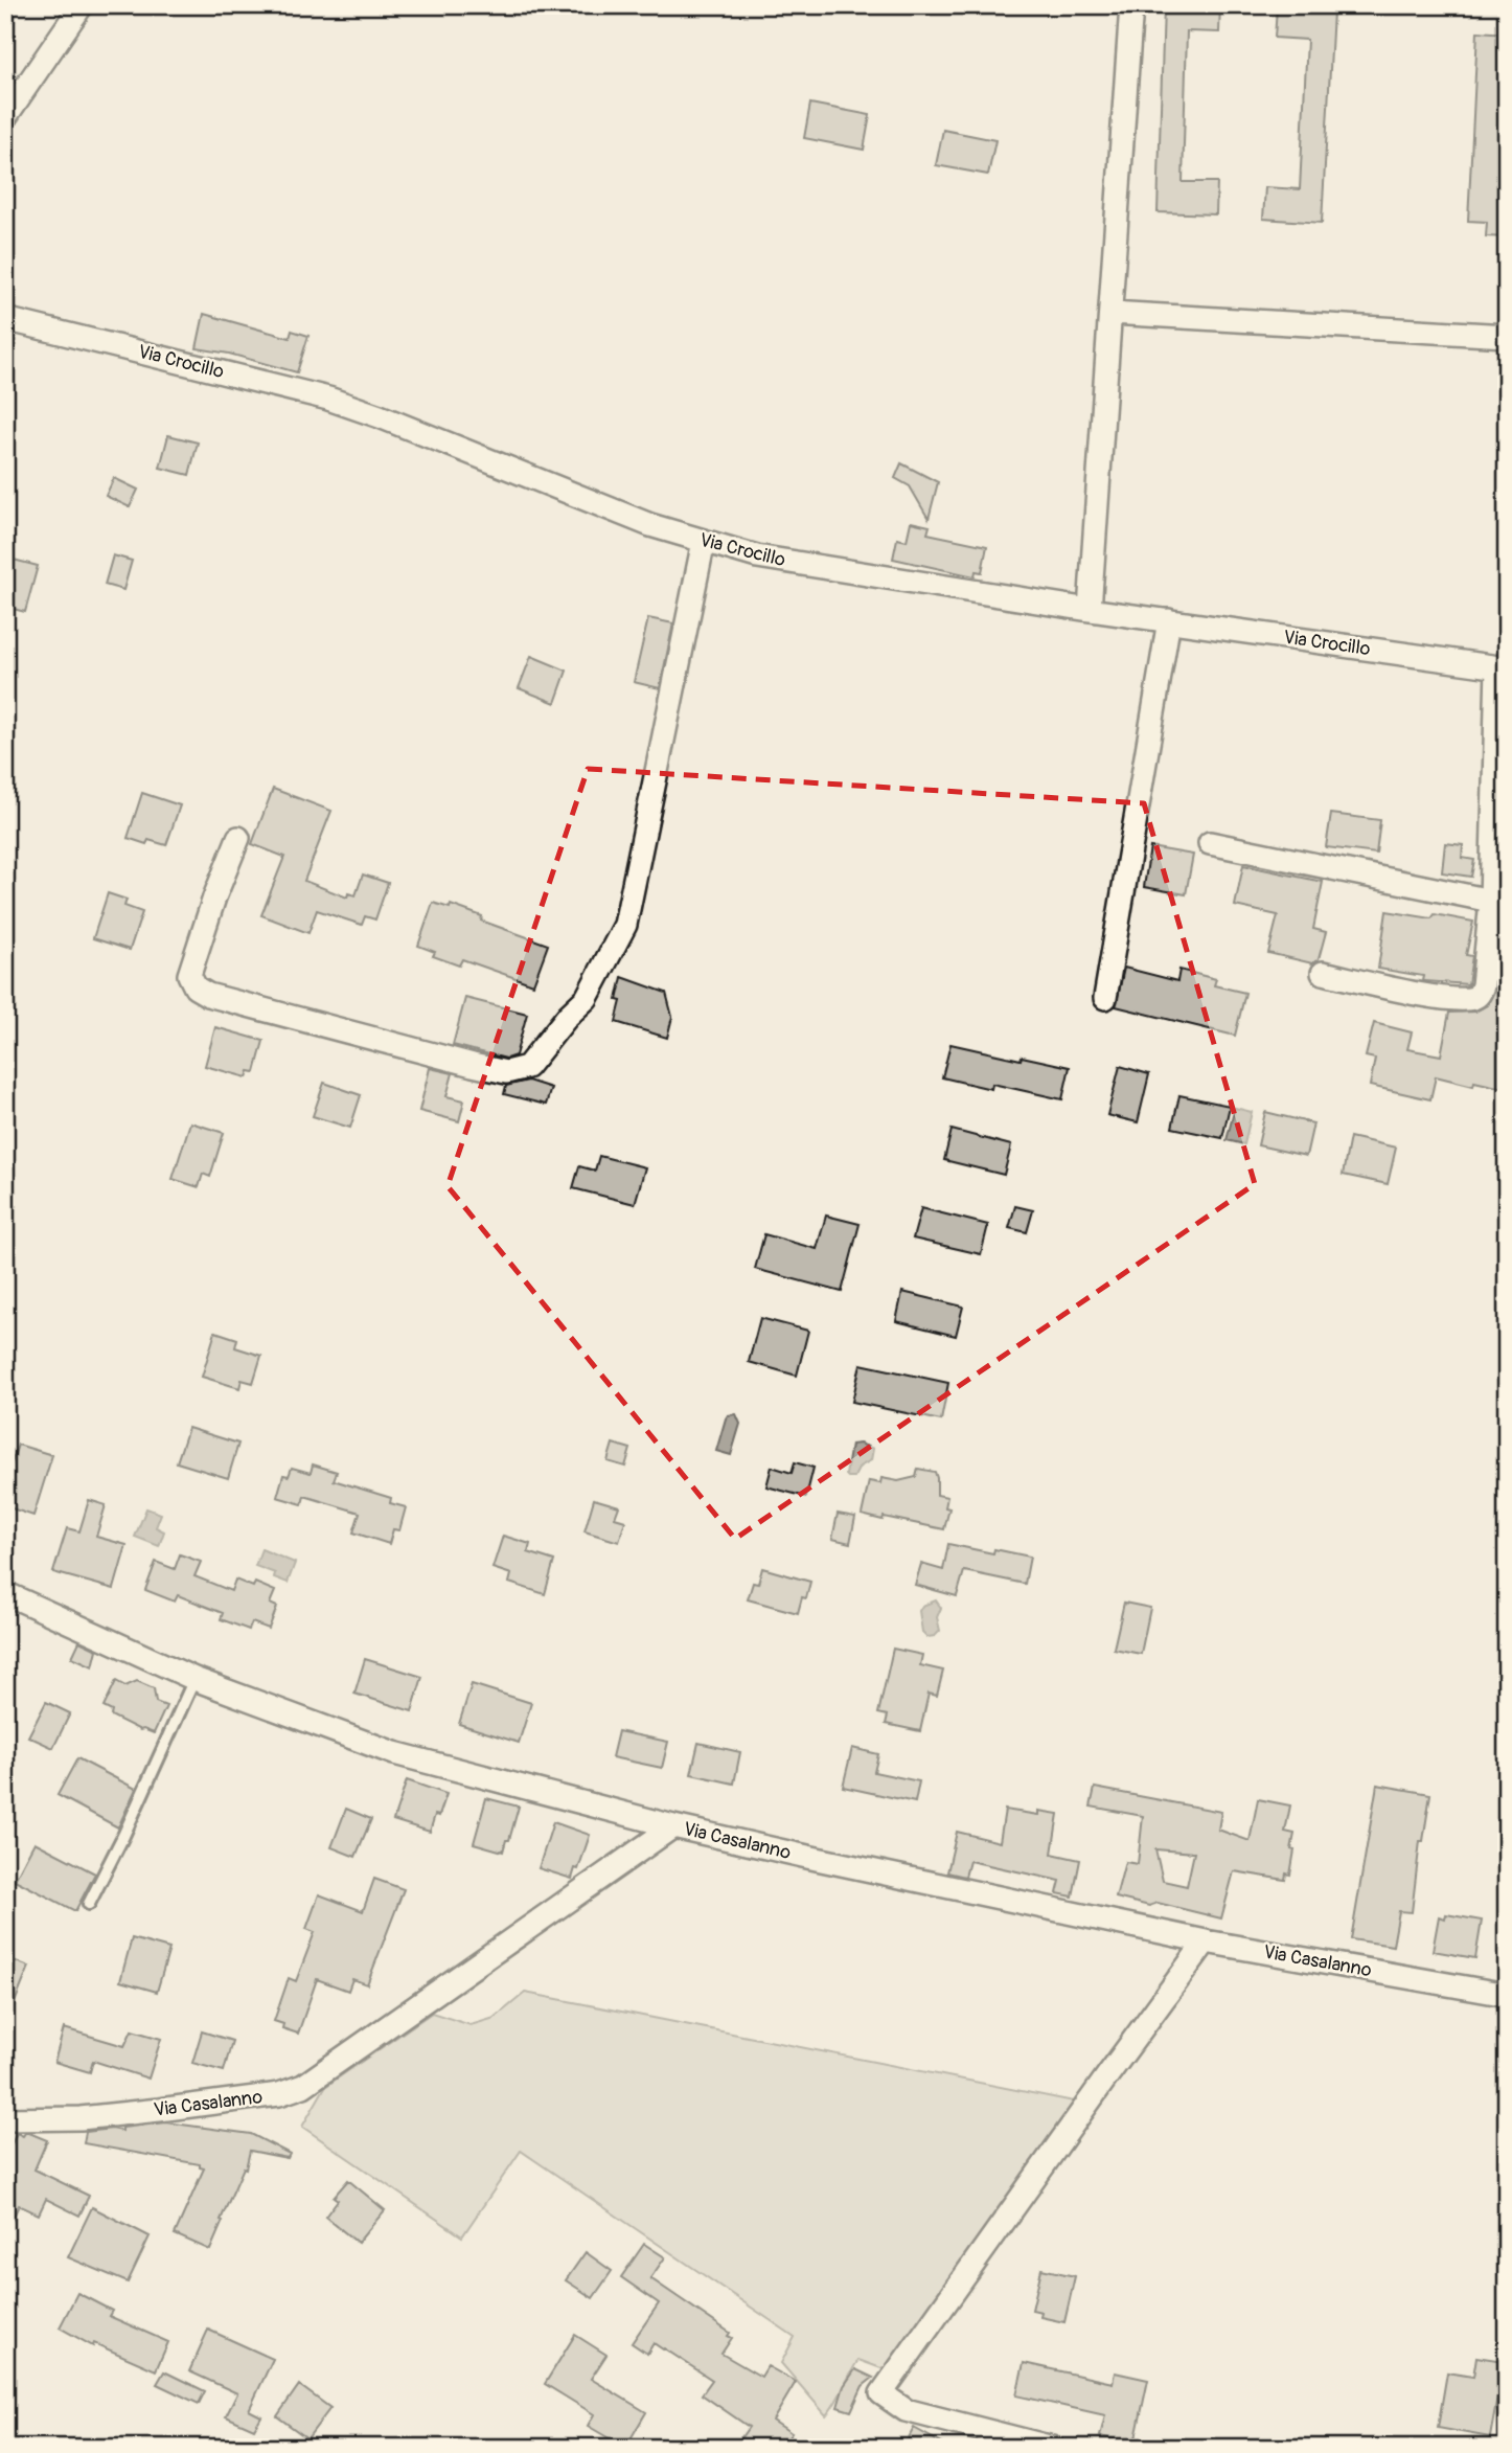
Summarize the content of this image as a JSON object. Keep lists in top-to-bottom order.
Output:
{
  "streets": {
    "street": ["Via Crocillo", "Via Casalanno"]
  }
}
